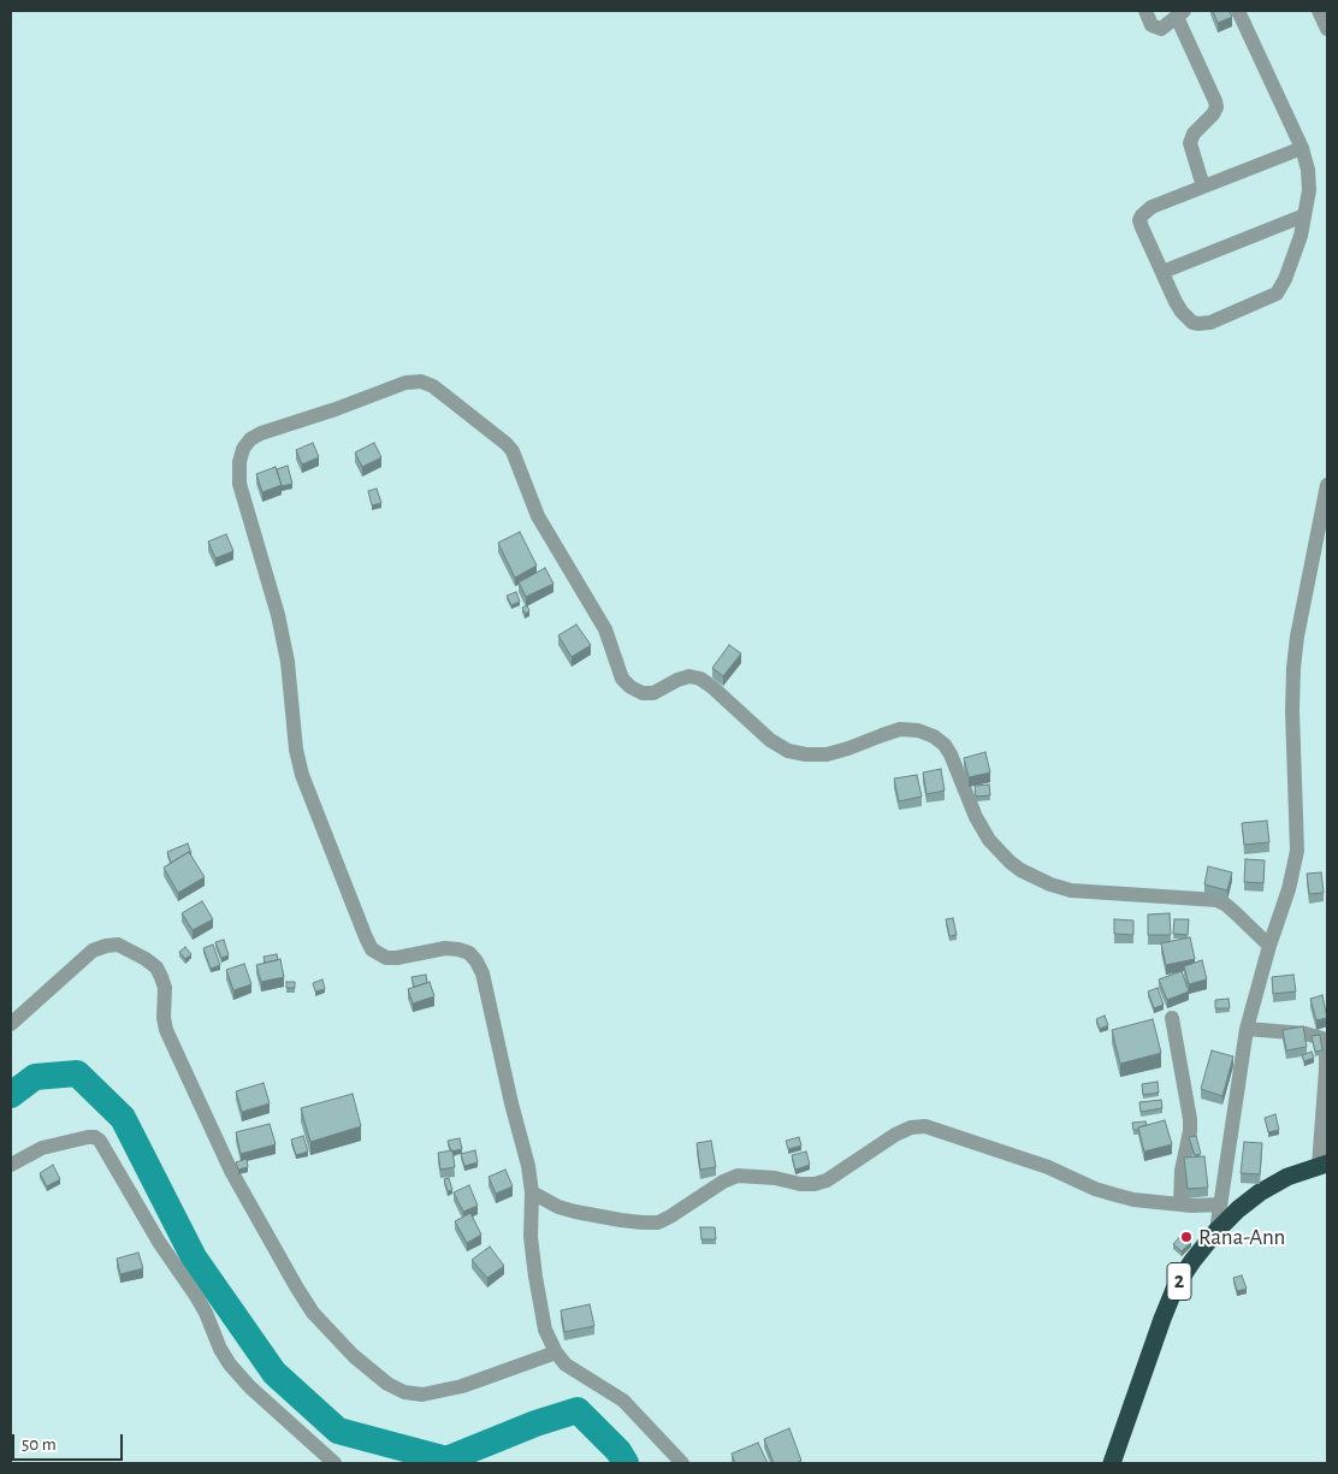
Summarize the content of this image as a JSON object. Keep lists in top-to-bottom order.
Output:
{
  "streets": {
    "highway": ["2"]
  },
  "places": ["Rana-Ann"],
  "scale_bar": "50 m"
}
